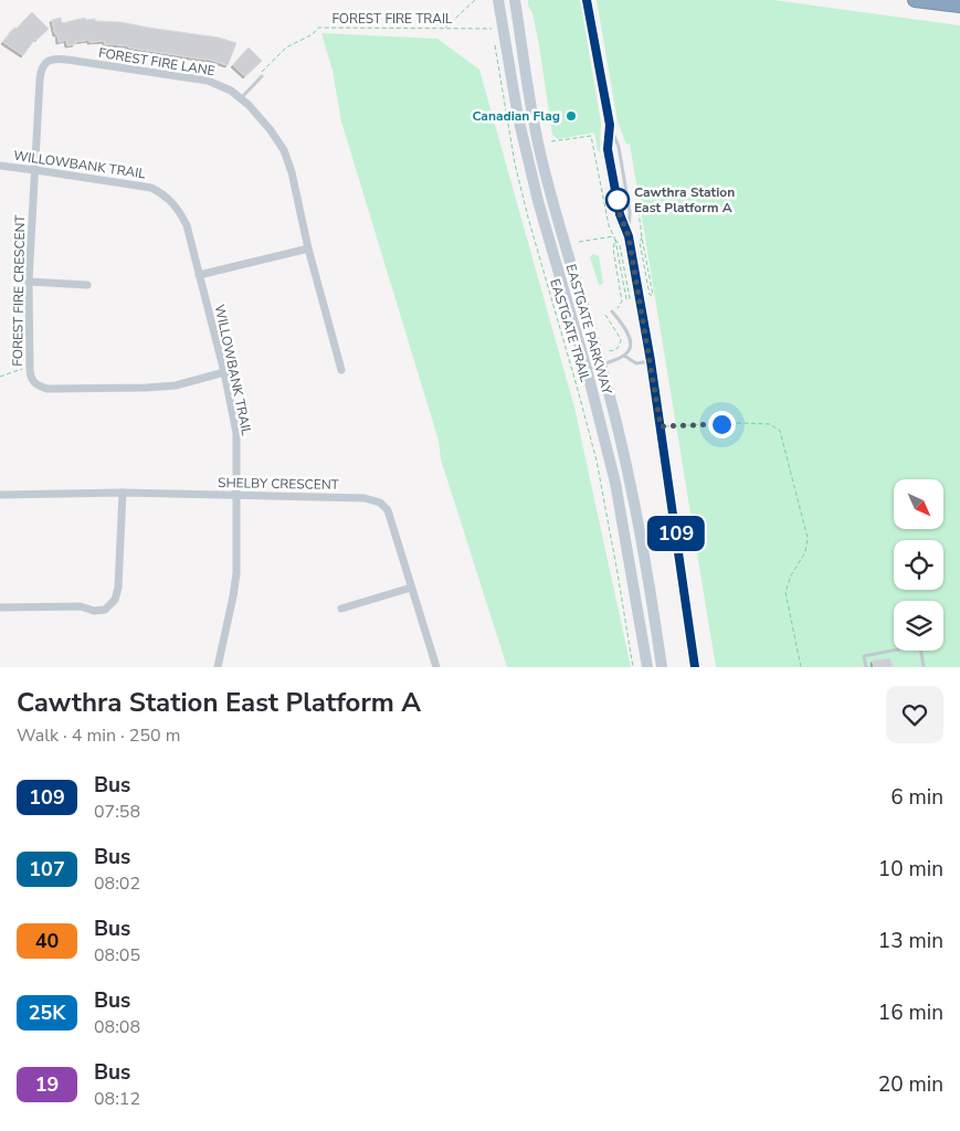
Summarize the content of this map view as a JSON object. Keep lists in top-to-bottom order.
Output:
{
  "streets": {
    "main road": ["EASTGATE PARKWAY"],
    "street": [
      "FOREST FIRE LANE",
      "WILLOWBANK TRAIL",
      "FOREST FIRE CRESCENT",
      "SHELBY CRESCENT"
    ],
    "path": ["FOREST FIRE TRAIL", "EASTGATE TRAIL"]
  },
  "crossings": [
    ["FOREST FIRE LANE", "WILLOWBANK TRAIL"],
    ["FOREST FIRE LANE", "FOREST FIRE CRESCENT"],
    ["WILLOWBANK TRAIL", "FOREST FIRE CRESCENT"],
    ["WILLOWBANK TRAIL", "SHELBY CRESCENT"]
  ],
  "places": ["Canadian Flag", "Cawthra Station East Platform A"],
  "lines": ["bus line 109"],
  "north": "bottom right",
  "page": {
    "on_map": "109",
    "heading": ["Cawthra Station East Platform A", "Walk · 4 min · 250 m"],
    "list": [
      {
        "mark": "109",
        "name": "Bus",
        "note": "07:58",
        "value": "6 min"
      },
      {
        "mark": "107",
        "name": "Bus",
        "note": "08:02",
        "value": "10 min"
      },
      {
        "mark": "40",
        "name": "Bus",
        "note": "08:05",
        "value": "13 min"
      },
      {
        "mark": "25K",
        "name": "Bus",
        "note": "08:08",
        "value": "16 min"
      },
      {
        "mark": "19",
        "name": "Bus",
        "note": "08:12",
        "value": "20 min"
      }
    ]
  }
}
